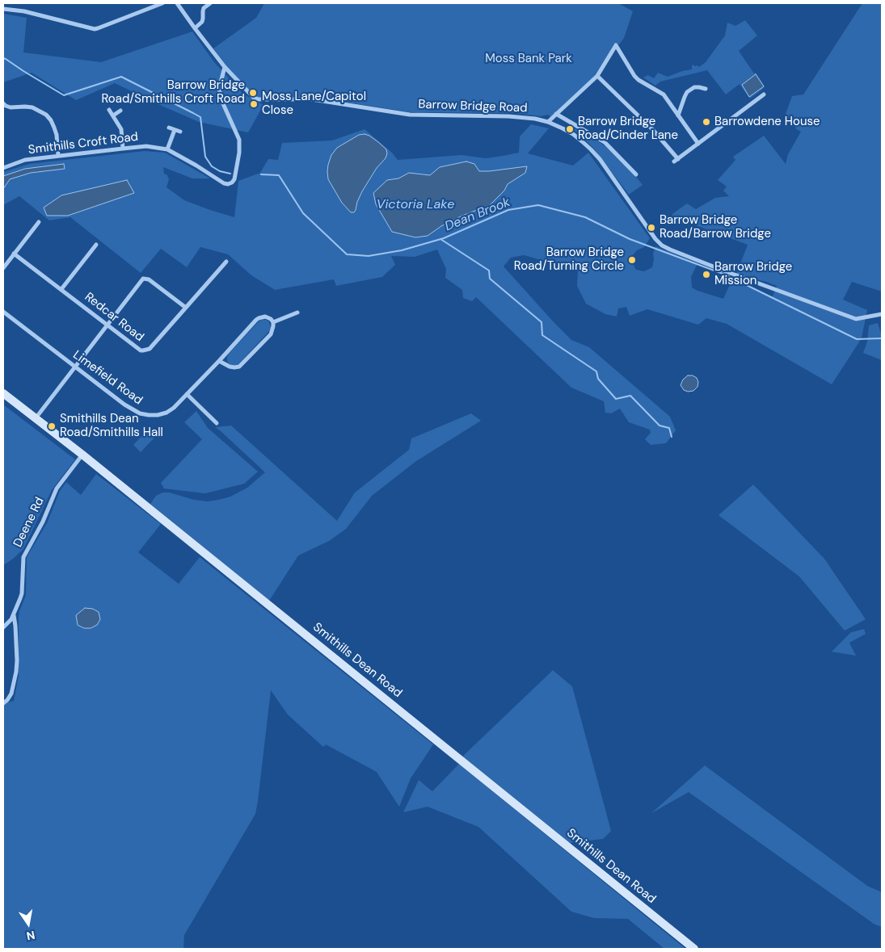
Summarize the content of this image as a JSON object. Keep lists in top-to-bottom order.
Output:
{
  "streets": {
    "street": [
      "Barrow Bridge Road",
      "Smithills Croft Road",
      "Redcar Road",
      "Limefield Road",
      "Deene Rd",
      "Smithills Dean Road"
    ]
  },
  "crossings": [
    ["Barrow Bridge Road", "Smithills Croft Road"],
    ["Deene Rd", "Smithills Dean Road"]
  ],
  "water": ["Victoria Lake", "Dean Brook"],
  "parks": ["Moss Bank Park"],
  "places": [
    "Barrow Bridge Road/Smithills Croft Road",
    "Moss Lane/Capitol Close",
    "Barrowdene House",
    "Barrow Bridge Road/Cinder Lane",
    "Barrow Bridge Road/Barrow Bridge",
    "Barrow Bridge Road/Turning Circle",
    "Barrow Bridge Mission",
    "Smithills Dean Road/Smithills Hall"
  ],
  "north": "bottom"
}
